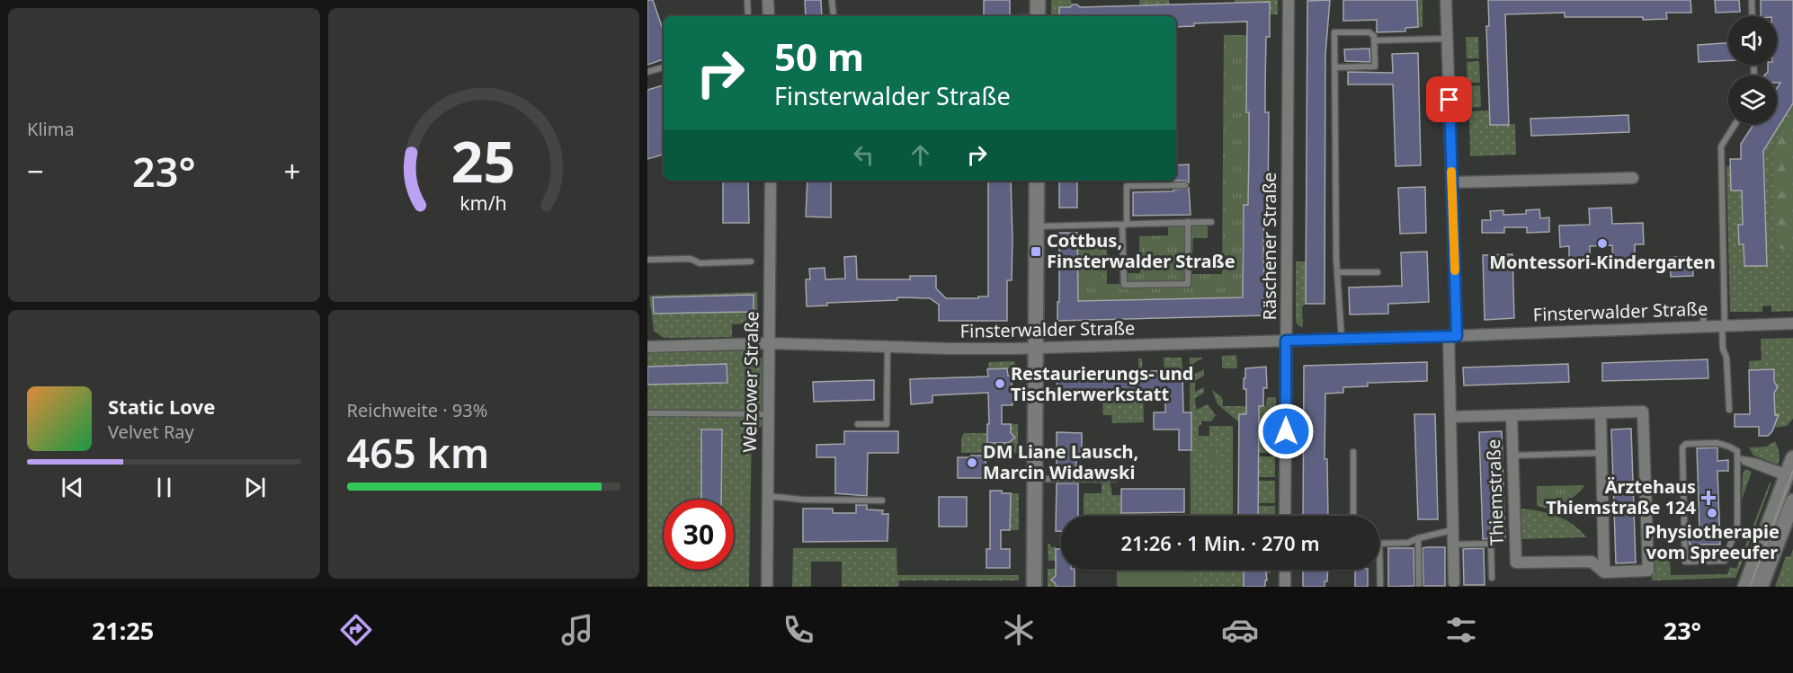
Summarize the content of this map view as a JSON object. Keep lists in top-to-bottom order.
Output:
{
  "streets": {
    "street": [
      "Räschener Straße",
      "Finsterwalder Straße",
      "Welzower Straße",
      "Thiemstraße"
    ]
  },
  "crossings": [
    ["Räschener Straße", "Finsterwalder Straße"],
    ["Finsterwalder Straße", "Welzower Straße"]
  ],
  "places": {
    "other": [
      "Montessori-Kindergarten",
      "Restaurierungs- und Tischlerwerkstatt",
      "DM Liane Lausch, Marcin Widawski",
      "Physiotherapie vom Spreeufer"
    ],
    "transit": ["Cottbus, Finsterwalder Straße"],
    "health": ["Ärztehaus Thiemstraße 124"]
  },
  "page": {
    "tile": [
      "Klima",
      ["Reichweite · 93%", "465 km"]
    ],
    "turn": ["50 m", "Finsterwalder Straße"],
    "heat": ["−", "23°", "+"],
    "song": ["Static Love", "Velvet Ray"],
    "limit": "30",
    "trip": "21:26 · 1 Min. · 270 m",
    "tabs": ["21:25", "23°"],
    "gauge": ["25", "km/h"]
  }
}
